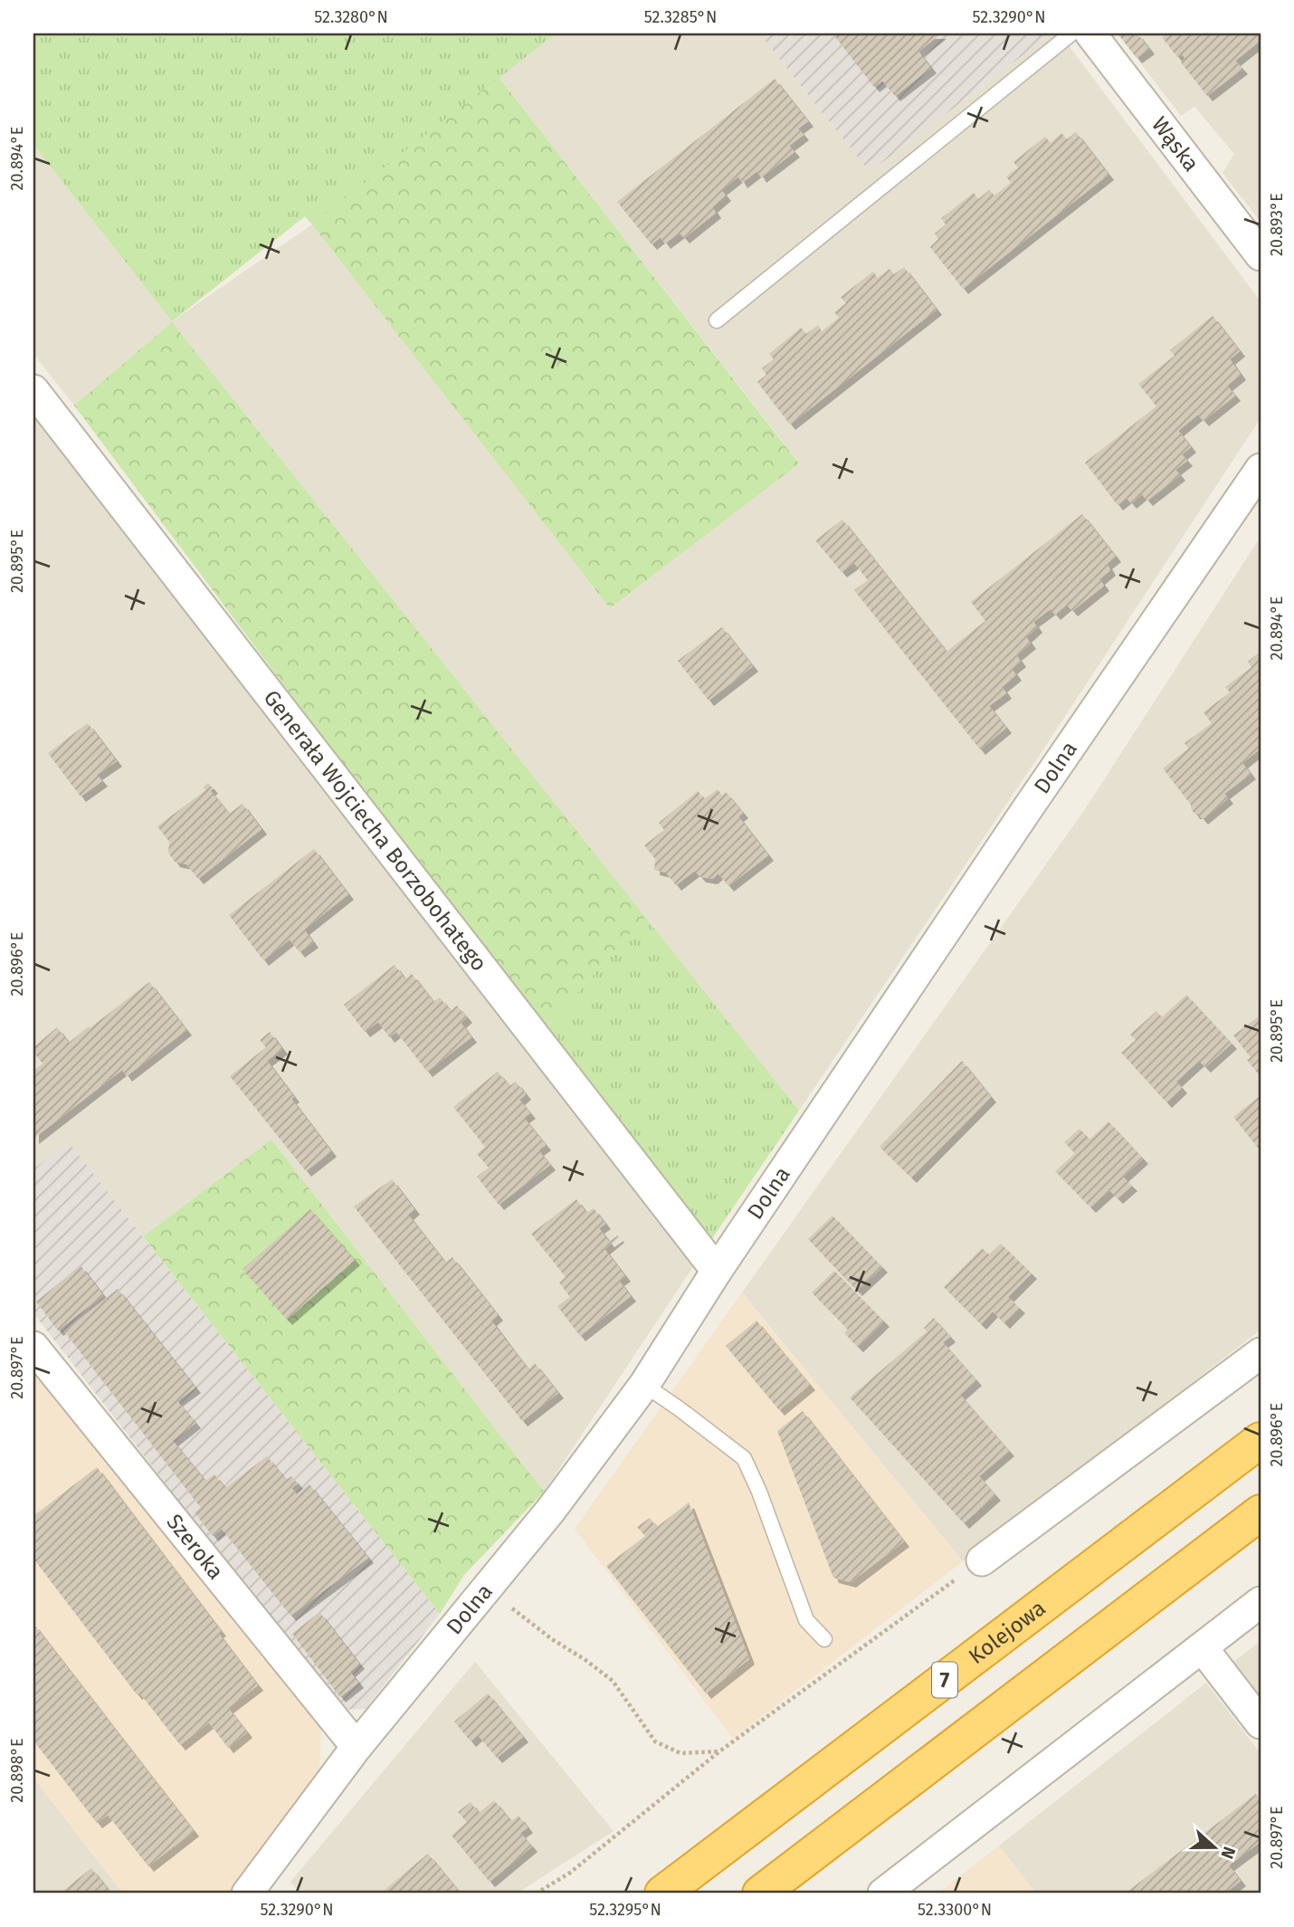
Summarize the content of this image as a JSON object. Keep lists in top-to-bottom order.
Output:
{
  "streets": {
    "highway": ["Kolejowa", "7"],
    "street": [
      "Wąska",
      "Dolna",
      "Generała Wojciecha Borzobohatego",
      "Szeroka"
    ]
  },
  "crossings": [
    ["Dolna", "Generała Wojciecha Borzobohatego"],
    ["Dolna", "Szeroka"]
  ],
  "north": "right",
  "coordinates": [
    "52.3280°N",
    "52.3285°N",
    "52.3290°N",
    "20.894°E",
    "20.893°E",
    "20.895°E",
    "20.896°E",
    "20.897°E",
    "20.898°E",
    "52.3295°N",
    "52.3300°N"
  ]
}
